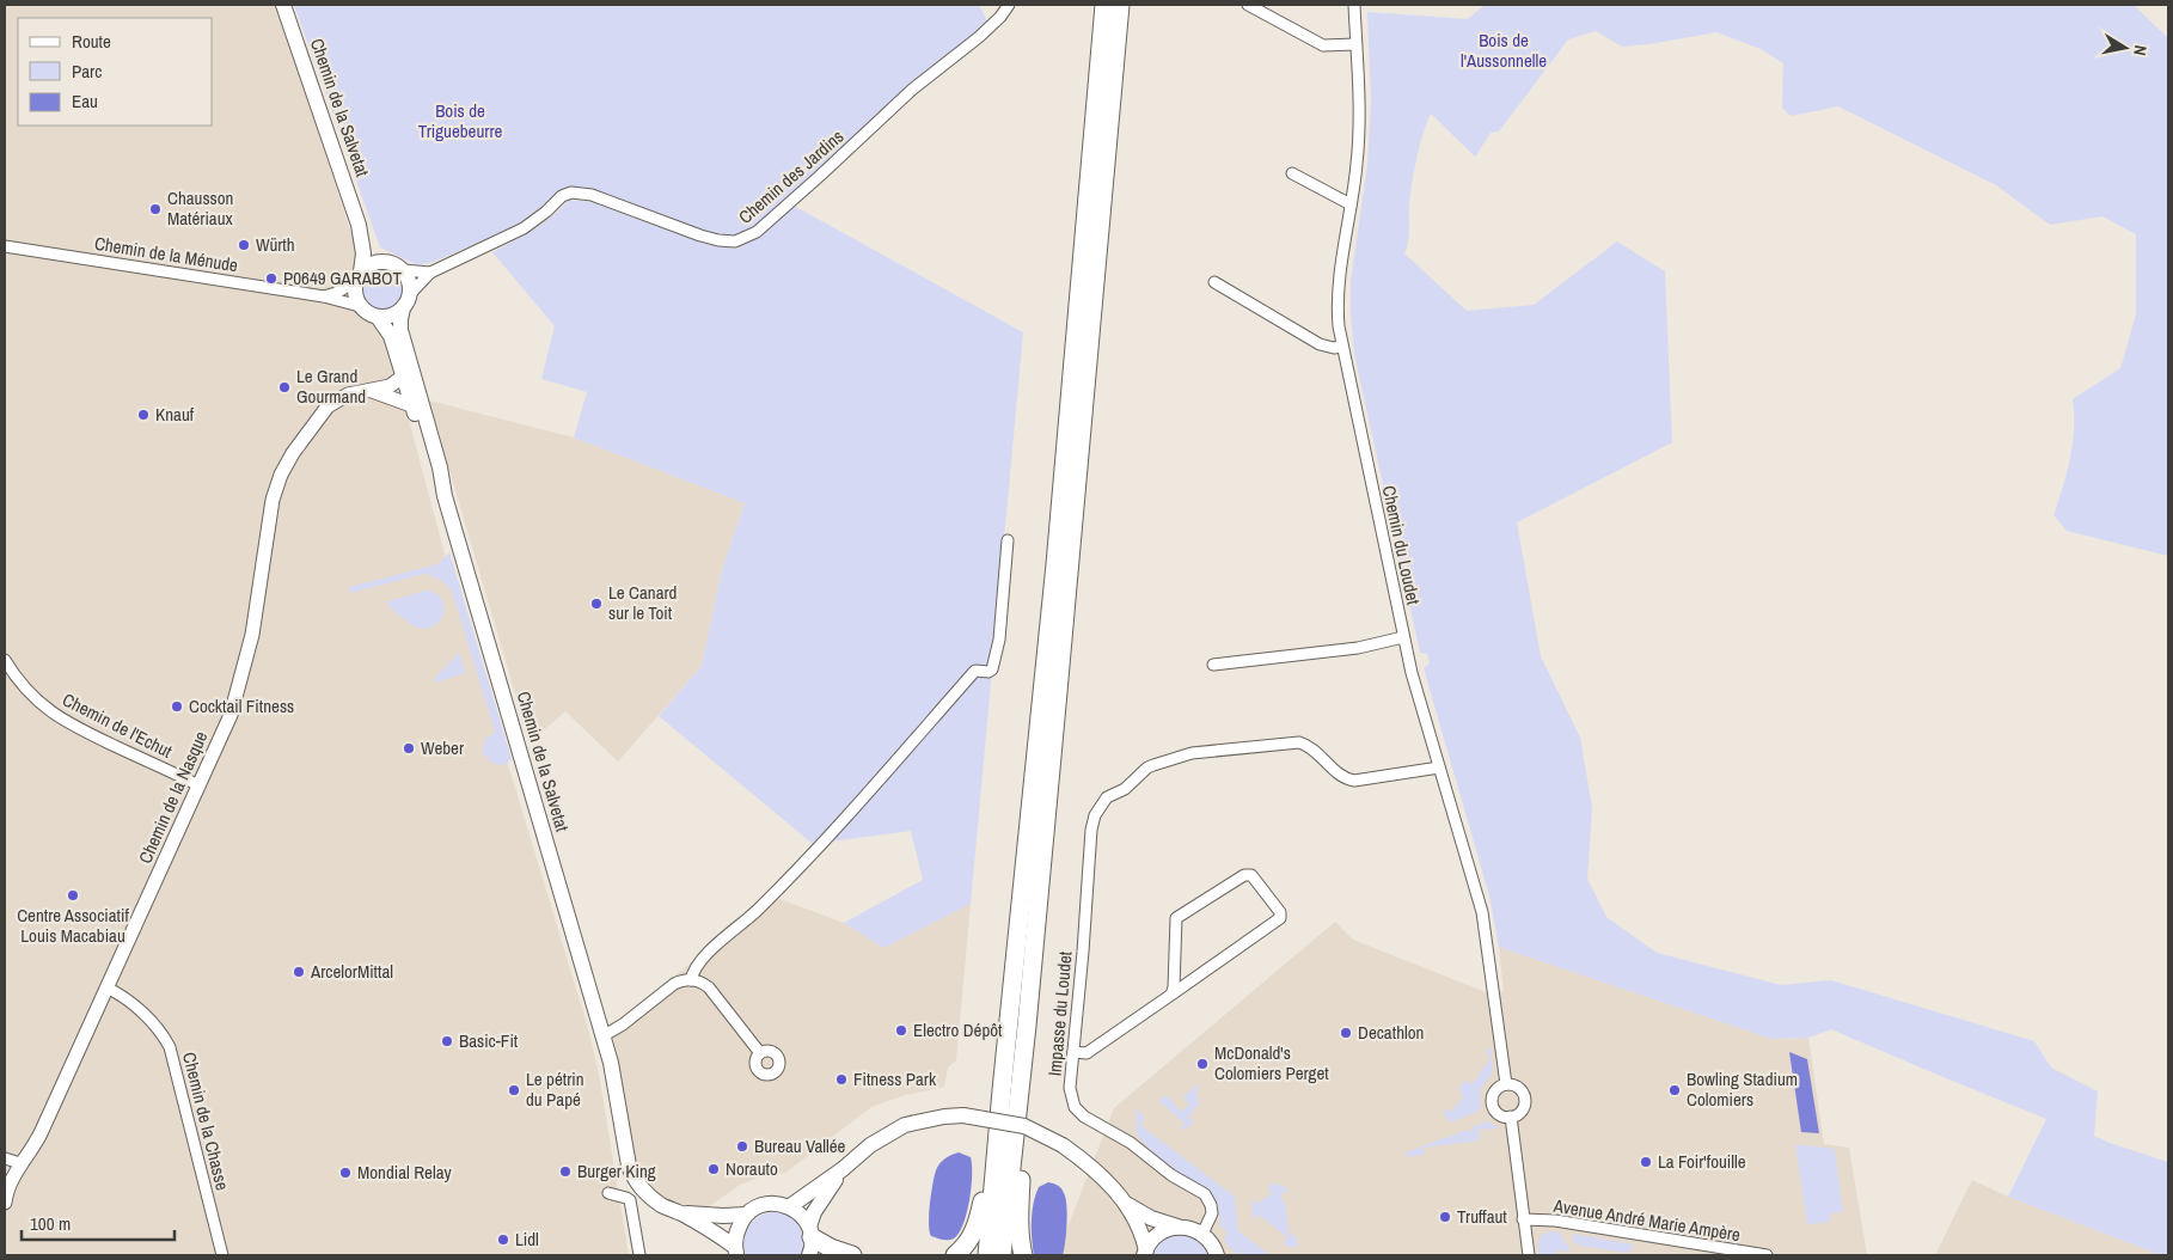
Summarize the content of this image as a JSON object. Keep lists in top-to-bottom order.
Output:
{
  "streets": {
    "main road": ["Chemin de la Salvetat"],
    "street": [
      "Chemin des Jardins",
      "Chemin de la Ménude",
      "Chemin du Loudet",
      "Chemin de l'Echut",
      "Chemin de la Nasque",
      "Impasse du Loudet",
      "Chemin de la Chasse",
      "Avenue André Marie Ampère"
    ]
  },
  "crossings": [
    ["Chemin de la Salvetat", "Chemin des Jardins"],
    ["Chemin de la Salvetat", "Chemin de la Ménude"],
    ["Chemin de la Salvetat", "Chemin de la Nasque"],
    ["Chemin des Jardins", "Chemin de la Ménude"],
    ["Chemin du Loudet", "Impasse du Loudet"],
    ["Chemin de l'Echut", "Chemin de la Nasque"],
    ["Chemin de la Nasque", "Chemin de la Chasse"]
  ],
  "parks": ["Bois de l'Aussonnelle", "Bois de Triguebeurre"],
  "places": [
    "Chausson Matériaux",
    "Würth",
    "P0649 GARABOT",
    "Le Grand Gourmand",
    "Knauf",
    "Le Canard sur le Toit",
    "Cocktail Fitness",
    "Weber",
    "Centre Associatif Louis Macabiau",
    "ArcelorMittal",
    "Electro Dépôt",
    "Decathlon",
    "Basic-Fit",
    "McDonald's Colomiers Perget",
    "Fitness Park",
    "Le pétrin du Papé",
    "Bowling Stadium Colomiers",
    "Bureau Vallée",
    "La Foir'fouille",
    "Norauto",
    "Burger King",
    "Mondial Relay",
    "Truffaut",
    "Lidl"
  ],
  "legend": ["Route", "Parc", "Eau"],
  "scale_bar": "100 m",
  "north": "right"
}
